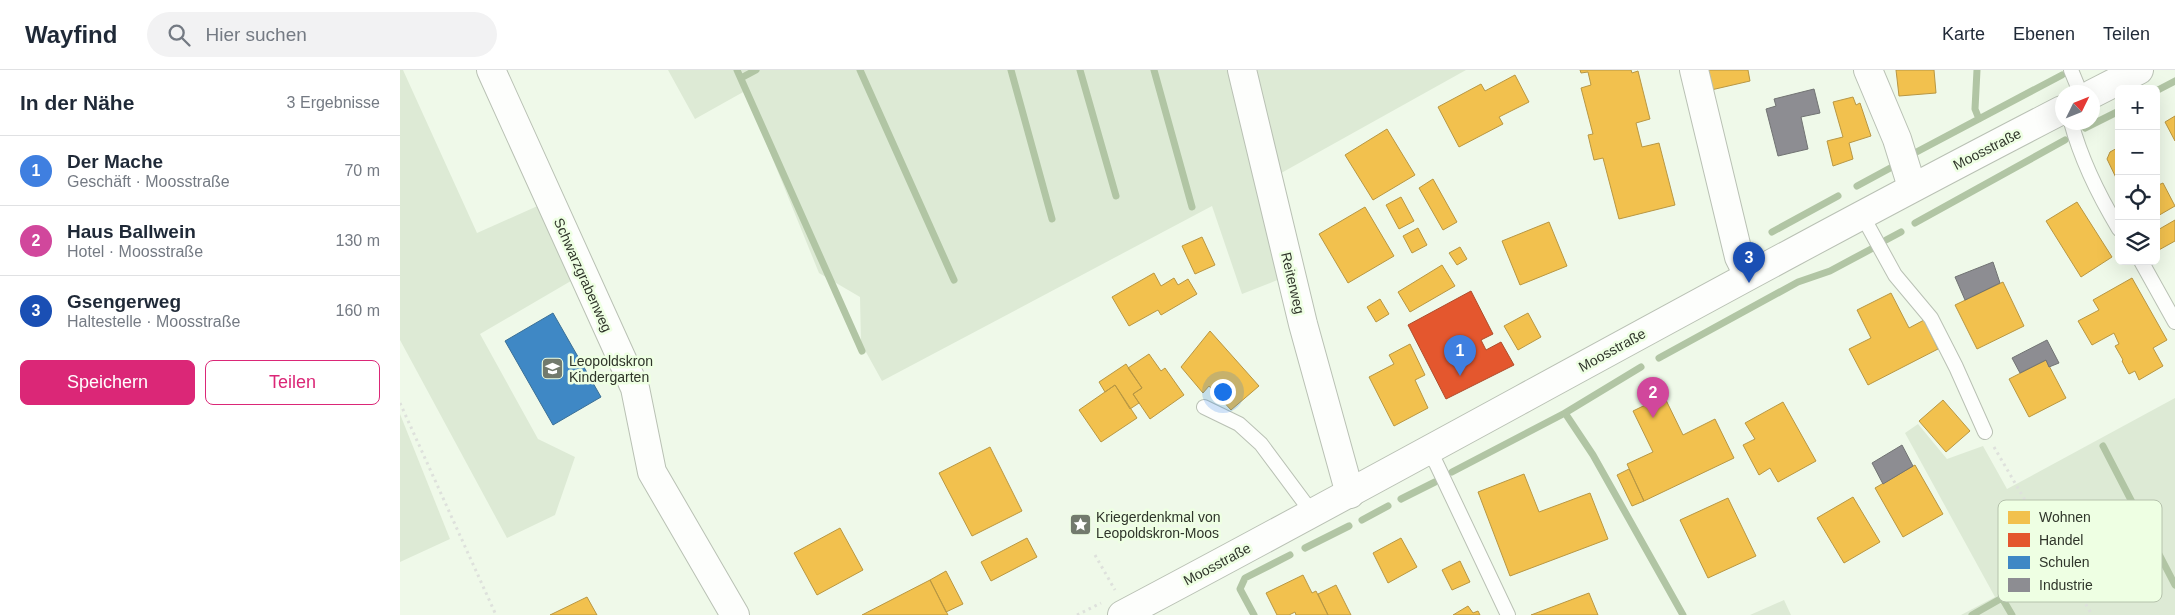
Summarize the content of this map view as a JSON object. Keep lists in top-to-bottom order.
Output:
{
  "streets": {
    "street": ["Moosstraße", "Schwarzgrabenweg", "Reiterweg"]
  },
  "crossings": [
    ["Moosstraße", "Reiterweg"]
  ],
  "places": {
    "school or university": ["Leopoldskron Kindergarten"],
    "place": ["Kriegerdenkmal von Leopoldskron-Moos"]
  },
  "legend": [
    "Wohnen",
    "Handel",
    "Schulen",
    "Industrie"
  ],
  "north": "top right",
  "page": {
    "header": "Wayfind",
    "search": "Hier suchen",
    "nav": ["Karte", "Ebenen", "Teilen"],
    "heading": ["In der Nähe", "3 Ergebnisse"],
    "map_buttons": ["+", "−"],
    "list": [
      {
        "mark": "1",
        "name": "Der Mache",
        "note": "Geschäft · Moosstraße",
        "value": "70 m"
      },
      {
        "mark": "2",
        "name": "Haus Ballwein",
        "note": "Hotel · Moosstraße",
        "value": "130 m"
      },
      {
        "mark": "3",
        "name": "Gsengerweg",
        "note": "Haltestelle · Moosstraße",
        "value": "160 m"
      }
    ],
    "pins": ["3", "1", "2"],
    "buttons": ["Speichern", "Teilen"]
  }
}
